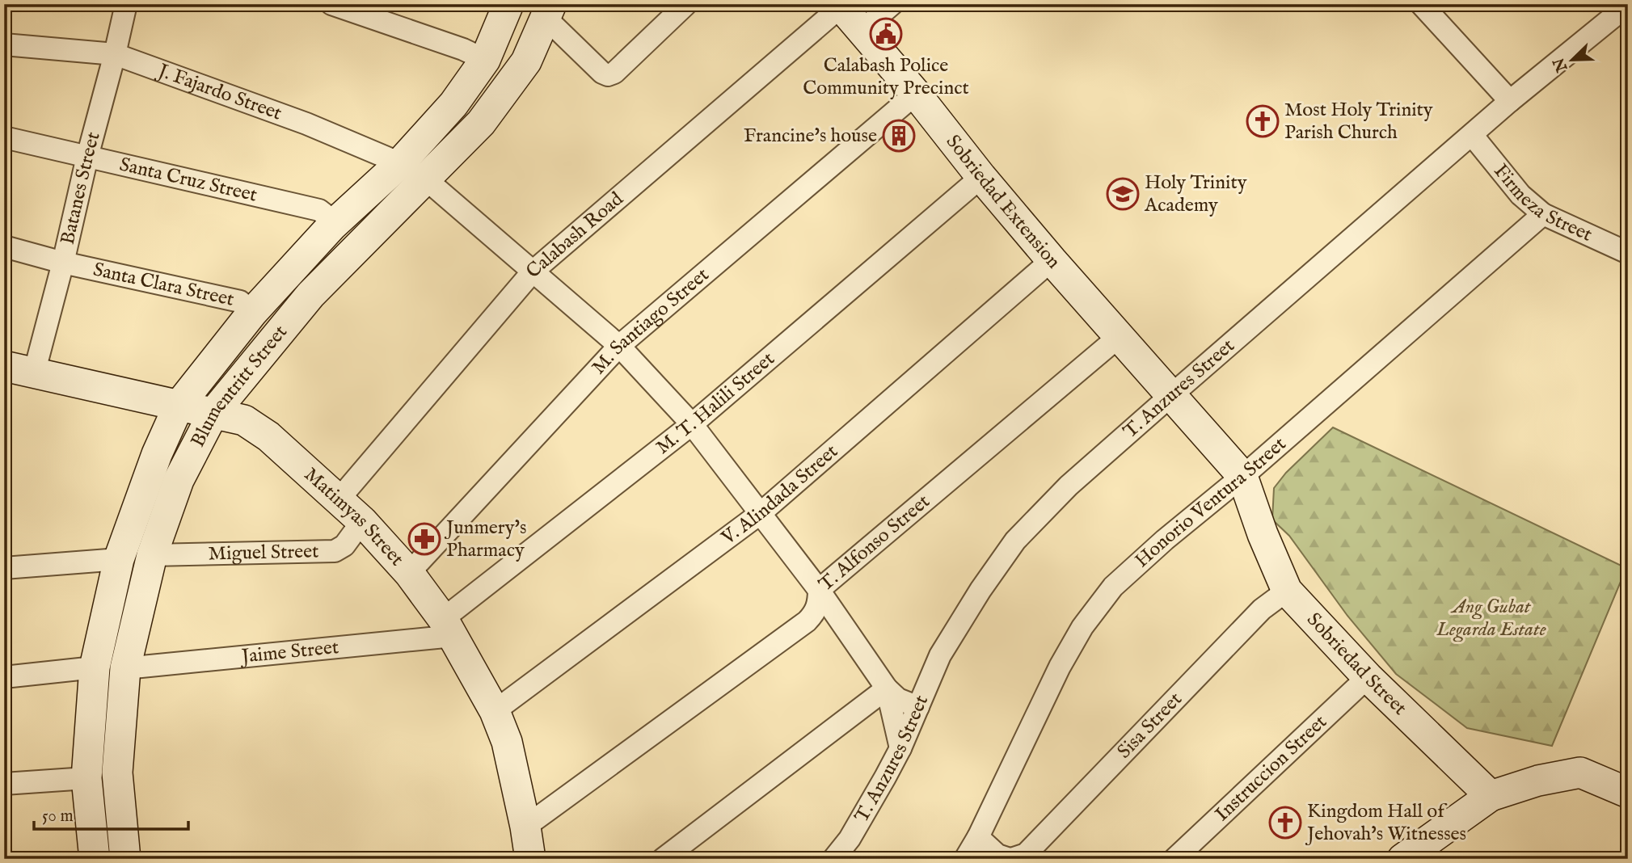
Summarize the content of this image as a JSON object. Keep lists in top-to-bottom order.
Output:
{
  "streets": {
    "street": [
      "J. Fajardo Street",
      "Santa Cruz Street",
      "Batanes Street",
      "Firmeza Street",
      "Sobriedad Extension",
      "Calabash Road",
      "Santa Clara Street",
      "M. Santiago Street",
      "Blumentritt Street",
      "T. Anzures Street",
      "M. T. Halili Street",
      "V. Alindada Street",
      "Honorio Ventura Street",
      "Matimyas Street",
      "T. Alfonso Street",
      "Miguel Street",
      "Jaime Street",
      "Sobriedad Street",
      "Sisa Street",
      "Instruccion Street"
    ]
  },
  "crossings": [
    ["J. Fajardo Street", "Batanes Street"],
    ["J. Fajardo Street", "Calabash Road"],
    ["J. Fajardo Street", "M. Santiago Street"],
    ["J. Fajardo Street", "Blumentritt Street"],
    ["J. Fajardo Street", "T. Anzures Street"],
    ["J. Fajardo Street", "M. T. Halili Street"],
    ["J. Fajardo Street", "V. Alindada Street"],
    ["J. Fajardo Street", "T. Alfonso Street"],
    ["Santa Cruz Street", "Batanes Street"],
    ["Santa Cruz Street", "Blumentritt Street"],
    ["Batanes Street", "Santa Clara Street"],
    ["Batanes Street", "Matimyas Street"],
    ["Firmeza Street", "T. Anzures Street"],
    ["Firmeza Street", "Honorio Ventura Street"],
    ["Sobriedad Extension", "Calabash Road"],
    ["Sobriedad Extension", "M. Santiago Street"],
    ["Sobriedad Extension", "T. Anzures Street"],
    ["Sobriedad Extension", "M. T. Halili Street"],
    ["Sobriedad Extension", "V. Alindada Street"],
    ["Sobriedad Extension", "T. Alfonso Street"],
    ["Sobriedad Extension", "Sobriedad Street"],
    ["Calabash Road", "Matimyas Street"],
    ["Santa Clara Street", "Blumentritt Street"],
    ["M. Santiago Street", "Matimyas Street"],
    ["Blumentritt Street", "Matimyas Street"],
    ["Blumentritt Street", "Miguel Street"],
    ["Blumentritt Street", "Jaime Street"],
    ["T. Anzures Street", "Sobriedad Street"],
    ["M. T. Halili Street", "Matimyas Street"],
    ["M. T. Halili Street", "Jaime Street"],
    ["V. Alindada Street", "Matimyas Street"],
    ["Honorio Ventura Street", "Sobriedad Street"],
    ["Honorio Ventura Street", "Sisa Street"],
    ["Matimyas Street", "T. Alfonso Street"],
    ["Matimyas Street", "Miguel Street"],
    ["Matimyas Street", "Jaime Street"],
    ["Sobriedad Street", "Sisa Street"],
    ["Sobriedad Street", "Instruccion Street"]
  ],
  "parks": ["Ang Gubat Legarda Estate"],
  "places": {
    "public building": ["Calabash Police Community Precinct"],
    "church": ["Most Holy Trinity Parish Church", "Kingdom Hall of Jehovah's Witnesses"],
    "building": ["Francine's house"],
    "school or university": ["Holy Trinity Academy"],
    "pharmacy": ["Junmery's Pharmacy"]
  },
  "scale_bar": "50 m",
  "north": "bottom left"
}
